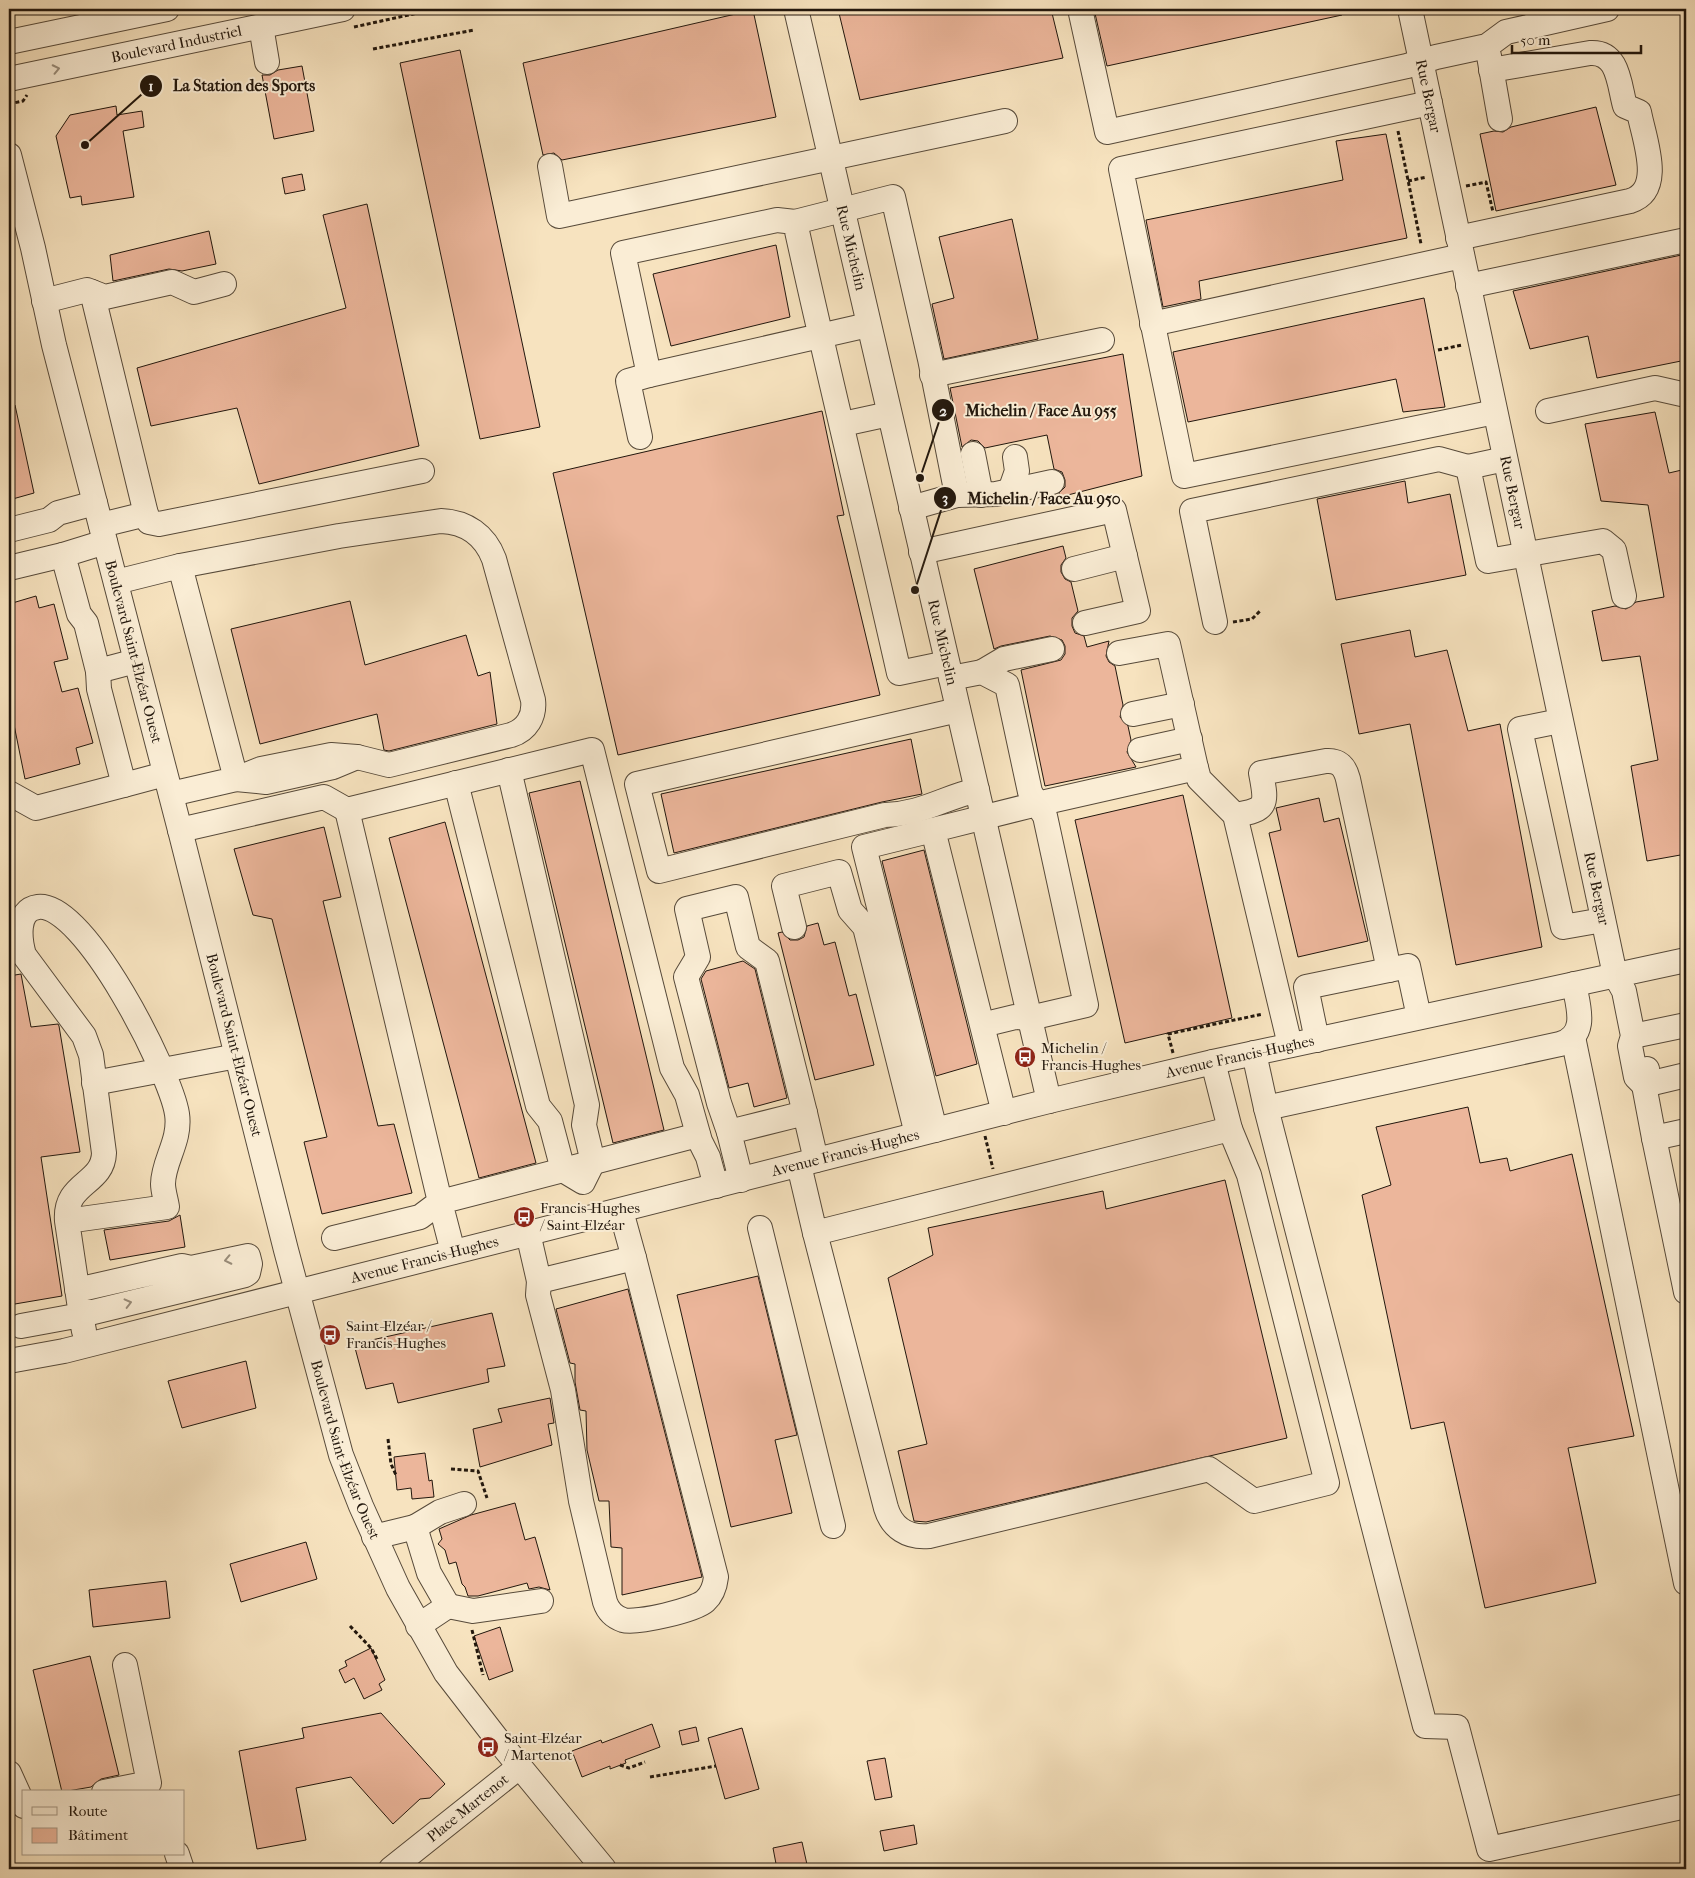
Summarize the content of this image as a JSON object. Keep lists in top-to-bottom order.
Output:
{
  "streets": {
    "street": [
      "Boulevard Industriel",
      "Rue Bergar",
      "Rue Michelin",
      "Boulevard Saint-Elzéar Ouest",
      "Avenue Francis-Hughes",
      "Place Martenot"
    ]
  },
  "crossings": [
    ["Rue Bergar", "Avenue Francis-Hughes"],
    ["Rue Michelin", "Avenue Francis-Hughes"],
    ["Boulevard Saint-Elzéar Ouest", "Avenue Francis-Hughes"],
    ["Boulevard Saint-Elzéar Ouest", "Place Martenot"]
  ],
  "places": {
    "other": ["La Station des Sports", "Michelin / Face Au 955", "Michelin / Face Au 950"],
    "bus stop": [
      "Michelin / Francis-Hughes",
      "Francis-Hughes / Saint-Elzéar",
      "Saint-Elzéar / Francis-Hughes",
      "Saint-Elzéar / Martenot"
    ]
  },
  "legend": ["Route", "Bâtiment"],
  "scale_bar": "50 m"
}
